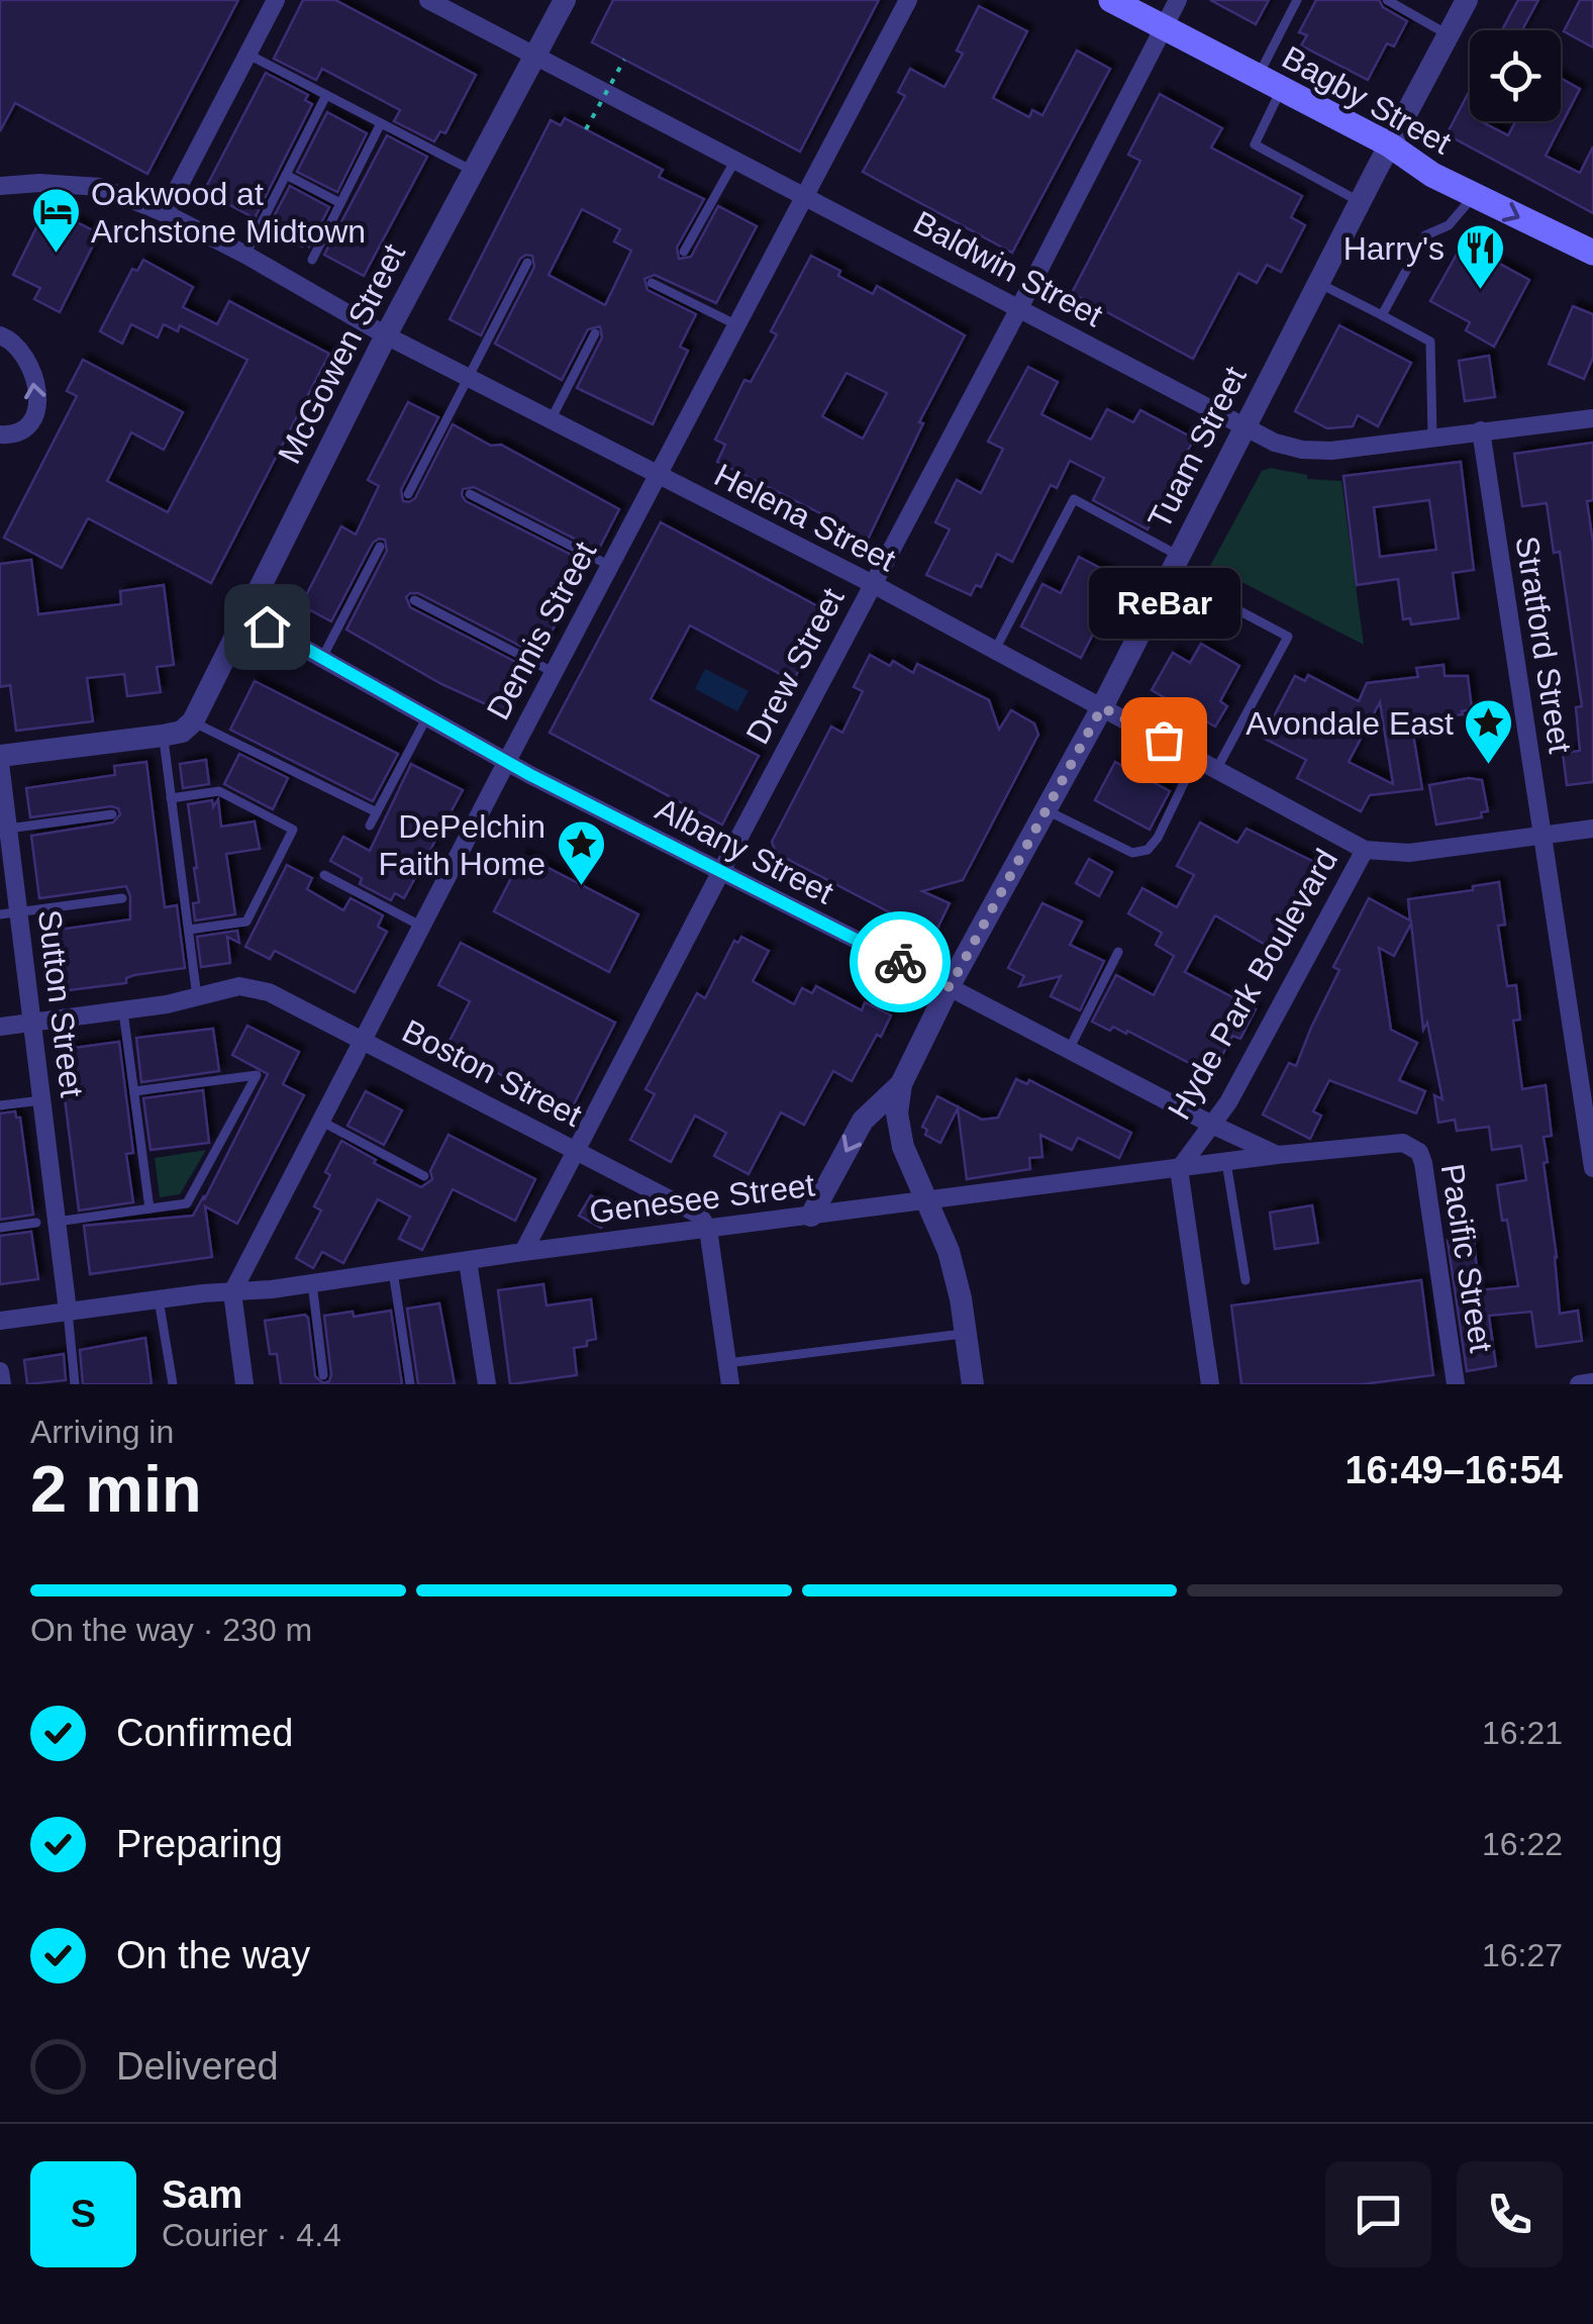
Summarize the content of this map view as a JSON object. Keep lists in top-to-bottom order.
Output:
{
  "streets": {
    "main road": ["Bagby Street"],
    "street": [
      "Baldwin Street",
      "McGowen Street",
      "Tuam Street",
      "Helena Street",
      "Dennis Street",
      "Stratford Street",
      "Drew Street",
      "Albany Street",
      "Hyde Park Boulevard",
      "Sutton Street",
      "Boston Street",
      "Genesee Street",
      "Pacific Street"
    ]
  },
  "crossings": [
    ["Bagby Street", "Tuam Street"],
    ["Bagby Street", "Drew Street"],
    ["Baldwin Street", "McGowen Street"],
    ["Baldwin Street", "Tuam Street"],
    ["Baldwin Street", "Dennis Street"],
    ["Baldwin Street", "Stratford Street"],
    ["Baldwin Street", "Drew Street"],
    ["McGowen Street", "Helena Street"],
    ["McGowen Street", "Albany Street"],
    ["Tuam Street", "Helena Street"],
    ["Tuam Street", "Albany Street"],
    ["Tuam Street", "Genesee Street"],
    ["Helena Street", "Dennis Street"],
    ["Helena Street", "Stratford Street"],
    ["Helena Street", "Drew Street"],
    ["Helena Street", "Hyde Park Boulevard"],
    ["Dennis Street", "Albany Street"],
    ["Dennis Street", "Boston Street"],
    ["Dennis Street", "Genesee Street"],
    ["Drew Street", "Albany Street"],
    ["Drew Street", "Boston Street"],
    ["Drew Street", "Genesee Street"],
    ["Albany Street", "Hyde Park Boulevard"],
    ["Albany Street", "Genesee Street"],
    ["Hyde Park Boulevard", "Genesee Street"],
    ["Sutton Street", "Genesee Street"],
    ["Boston Street", "Genesee Street"],
    ["Genesee Street", "Pacific Street"]
  ],
  "places": {
    "hotel": ["Oakwood at Archstone Midtown"],
    "restaurant": ["Harry's"],
    "other": ["ReBar"],
    "place": ["Avondale East", "DePelchin Faith Home"]
  },
  "page": {
    "bubble": "ReBar",
    "heading": ["2 min", "Arriving in", "16:49–16:54"],
    "panel": ["Sam", "Courier · 4.4"],
    "bar": "On the way · 230 m",
    "list": [
      ["Confirmed", "16:21"],
      ["Preparing", "16:22"],
      ["On the way", "16:27"],
      "Delivered"
    ],
    "round": "S"
  }
}
